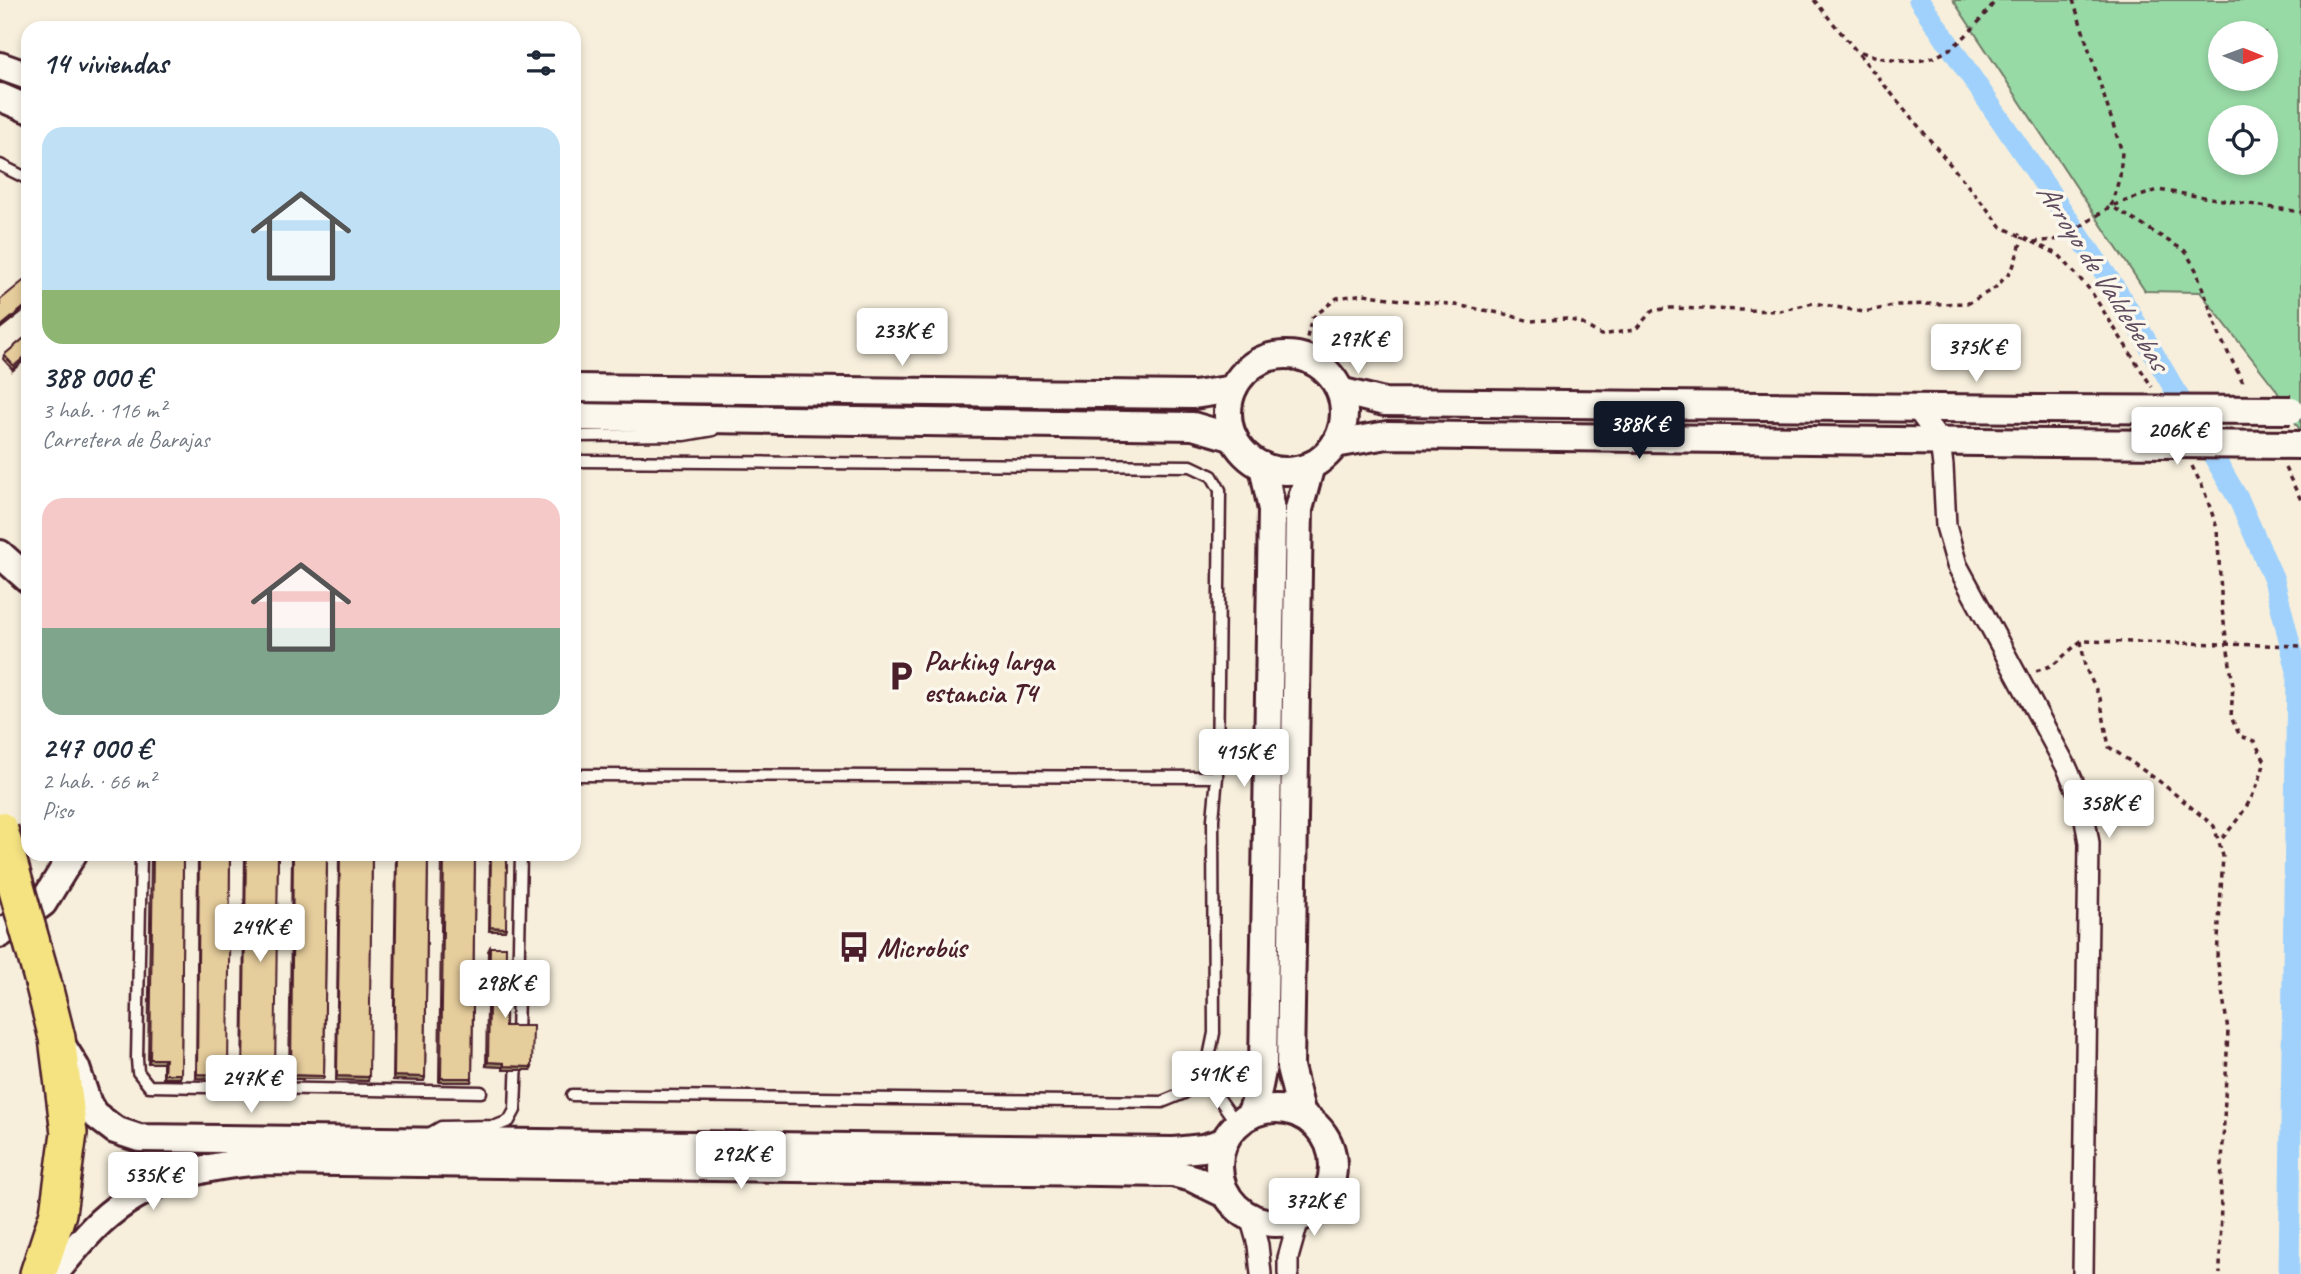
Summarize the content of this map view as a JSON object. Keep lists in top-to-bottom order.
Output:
{
  "water": ["Arroyo de Valdebebas"],
  "places": {
    "parking": ["Parking larga estancia T4"],
    "bus stop": ["Microbús"]
  },
  "north": "right",
  "page": {
    "heading": "14 viviendas",
    "list": [
      {
        "name": "388 000 €",
        "note": "3 hab. · 116 m² · Carretera de Barajas"
      },
      {
        "name": "247 000 €",
        "note": "2 hab. · 66 m² · Piso"
      }
    ],
    "price": [
      "233K €",
      "297K €",
      "375K €",
      "388K €",
      "206K €",
      "415K €",
      "358K €",
      "249K €",
      "298K €",
      "541K €",
      "247K €",
      "292K €",
      "535K €",
      "372K €"
    ]
  }
}
